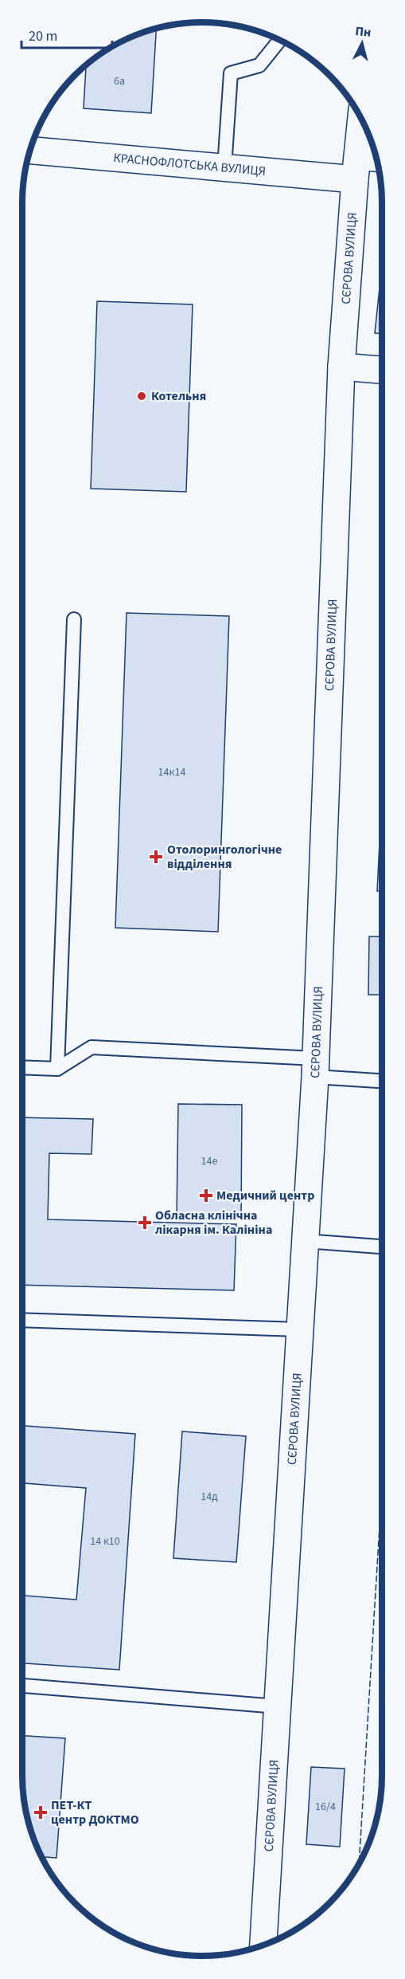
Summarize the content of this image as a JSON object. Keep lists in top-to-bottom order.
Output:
{
  "streets": {
    "street": ["КРАСНОФЛОТСЬКА ВУЛИЦЯ", "СЄРОВА ВУЛИЦЯ"]
  },
  "crossings": [
    ["КРАСНОФЛОТСЬКА ВУЛИЦЯ", "СЄРОВА ВУЛИЦЯ"]
  ],
  "places": {
    "other": ["Котельня"],
    "health": [
      "Отолорингологічне відділення",
      "Медичний центр",
      "Обласна клінічна лікарня ім. Калініна",
      "ПЕТ-КТ центр ДОКТМО"
    ]
  },
  "house_numbers": [
    "6а",
    "14к14",
    "14е",
    "14д",
    "14 к10",
    "16/4"
  ],
  "scale_bar": "20 m",
  "north": "top"
}
